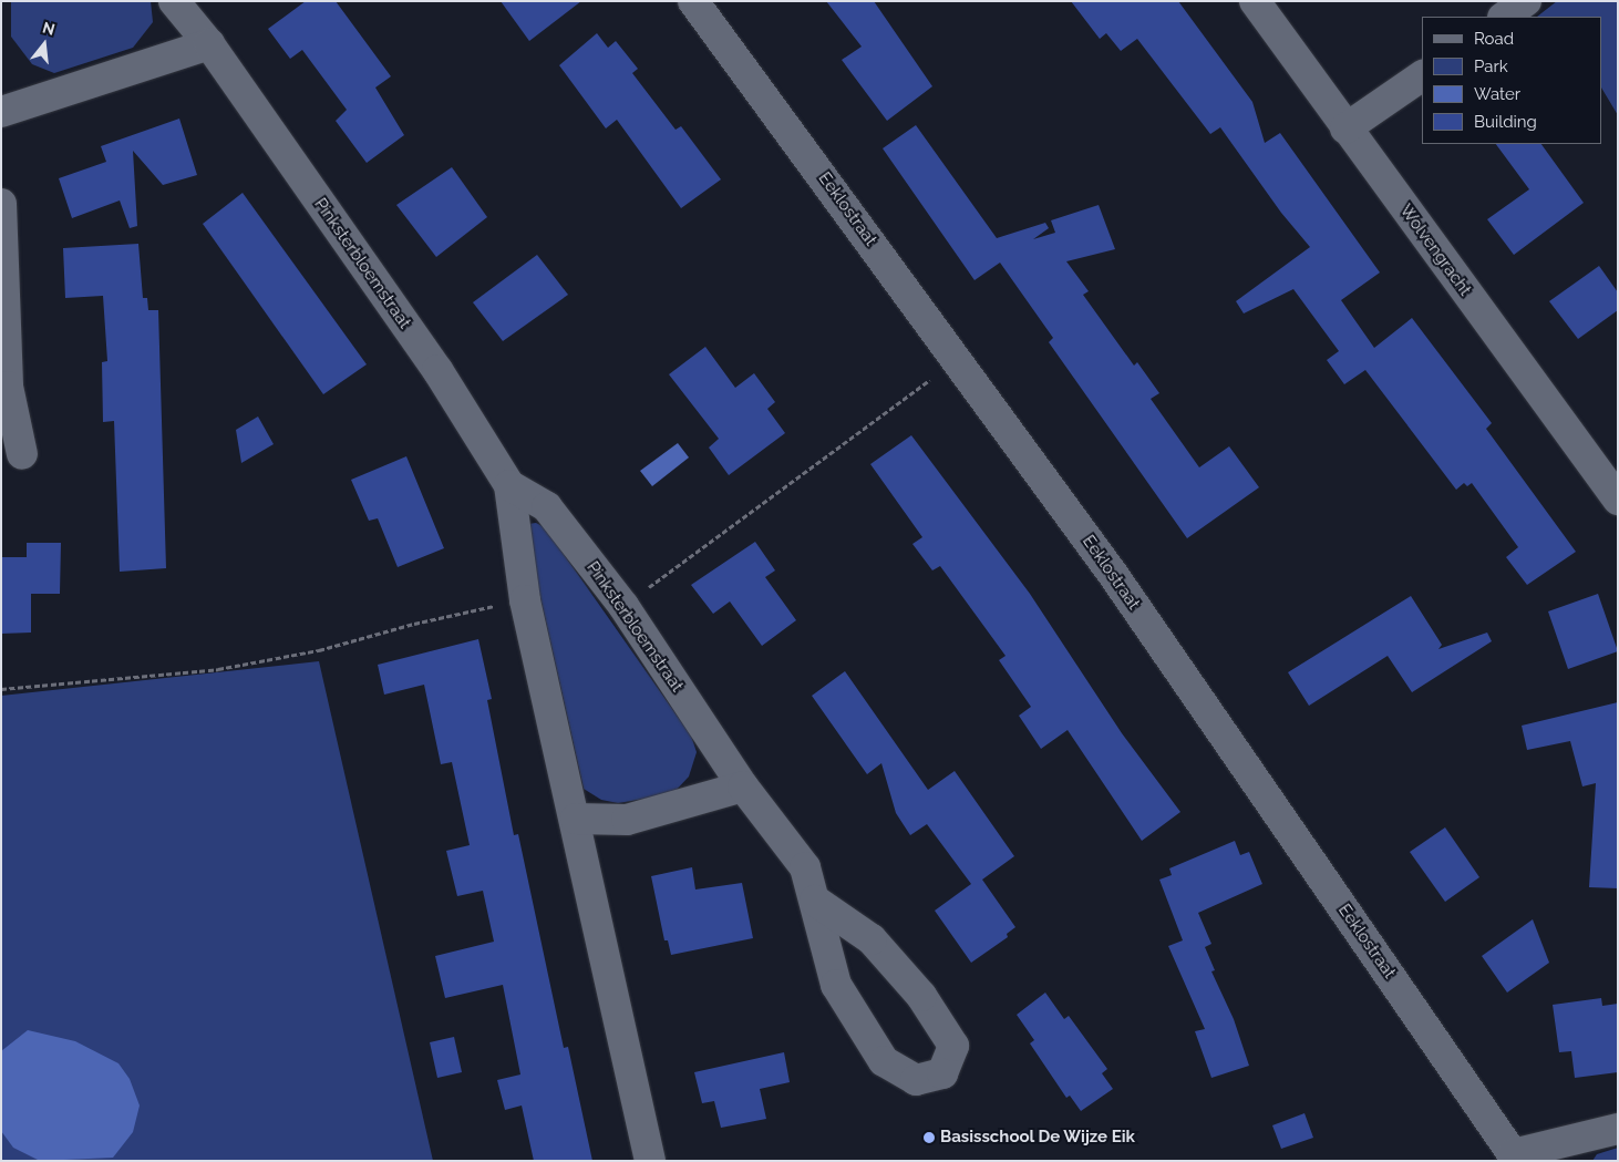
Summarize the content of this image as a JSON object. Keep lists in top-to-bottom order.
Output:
{
  "streets": {
    "street": ["Eeklostraat", "Wolvengracht", "Pinksterbloemstraat"]
  },
  "places": ["Basisschool De Wijze Eik"],
  "legend": [
    "Road",
    "Park",
    "Water",
    "Building"
  ],
  "north": "top"
}
